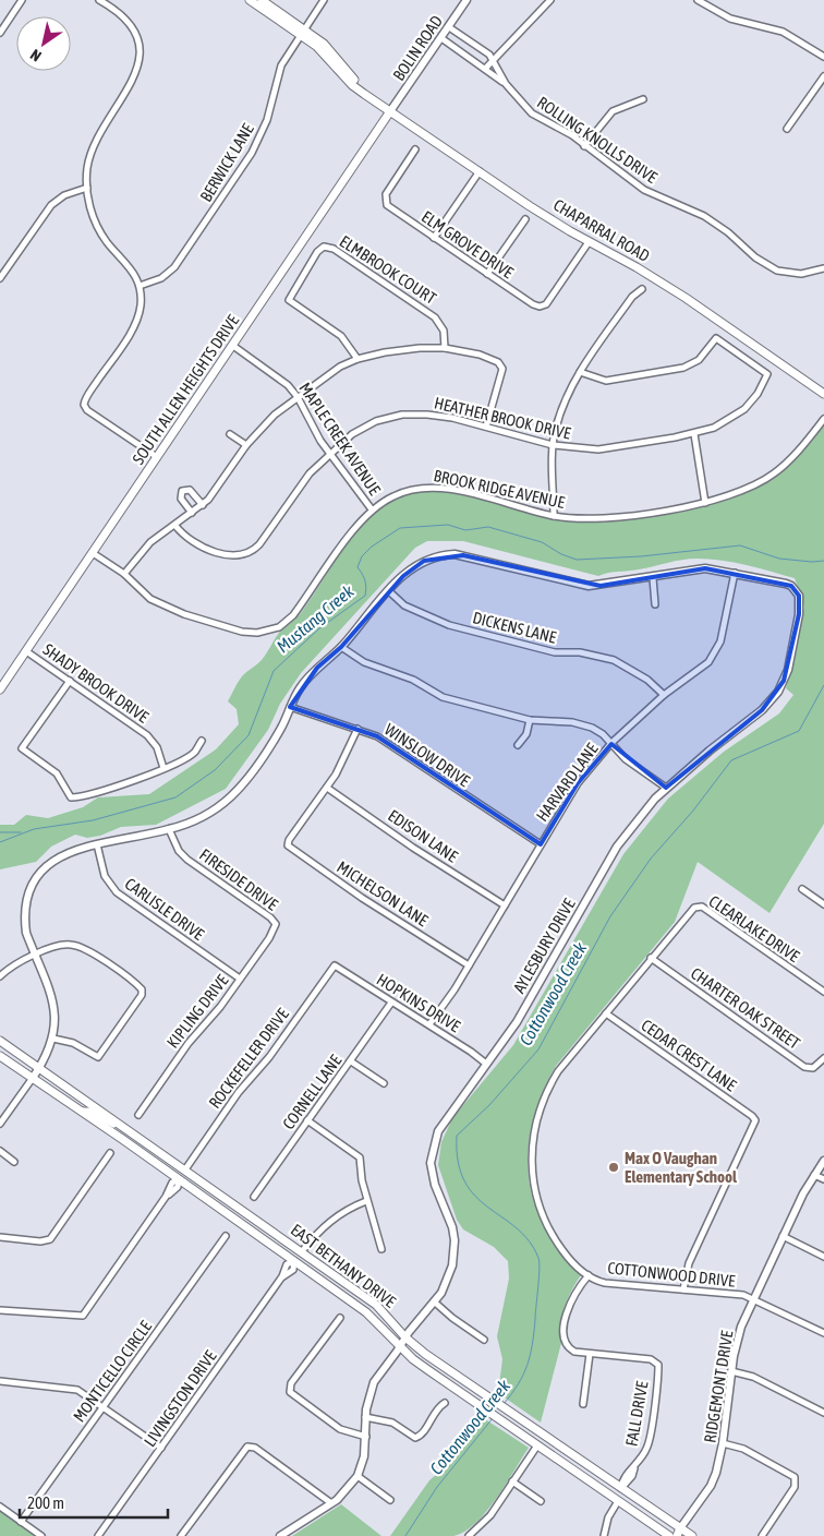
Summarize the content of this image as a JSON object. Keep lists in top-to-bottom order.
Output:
{
  "streets": {
    "main road": ["CHAPARRAL ROAD", "SOUTH ALLEN HEIGHTS DRIVE", "EAST BETHANY DRIVE"],
    "street": [
      "BOLIN ROAD",
      "ROLLING KNOLLS DRIVE",
      "BERWICK LANE",
      "ELM GROVE DRIVE",
      "ELMBROOK COURT",
      "HEATHER BROOK DRIVE",
      "MAPLE CREEK AVENUE",
      "BROOK RIDGE AVENUE",
      "DICKENS LANE",
      "SHADY BROOK DRIVE",
      "WINSLOW DRIVE",
      "HARVARD LANE",
      "EDISON LANE",
      "FIRESIDE DRIVE",
      "MICHELSON LANE",
      "CARLISLE DRIVE",
      "CLEARLAKE DRIVE",
      "AYLESBURY DRIVE",
      "HOPKINS DRIVE",
      "CHARTER OAK STREET",
      "KIPLING DRIVE",
      "CEDAR CREST LANE",
      "ROCKEFELLER DRIVE",
      "CORNELL LANE",
      "COTTONWOOD DRIVE",
      "MONTICELLO CIRCLE",
      "RIDGEMONT DRIVE",
      "LIVINGSTON DRIVE",
      "FALL DRIVE"
    ]
  },
  "crossings": [
    ["BOLIN ROAD", "ROLLING KNOLLS DRIVE"],
    ["BOLIN ROAD", "CHAPARRAL ROAD"],
    ["BOLIN ROAD", "SOUTH ALLEN HEIGHTS DRIVE"],
    ["BERWICK LANE", "CHAPARRAL ROAD"],
    ["CHAPARRAL ROAD", "ELM GROVE DRIVE"],
    ["CHAPARRAL ROAD", "SOUTH ALLEN HEIGHTS DRIVE"],
    ["SOUTH ALLEN HEIGHTS DRIVE", "MAPLE CREEK AVENUE"],
    ["SOUTH ALLEN HEIGHTS DRIVE", "BROOK RIDGE AVENUE"],
    ["SOUTH ALLEN HEIGHTS DRIVE", "SHADY BROOK DRIVE"],
    ["HEATHER BROOK DRIVE", "MAPLE CREEK AVENUE"],
    ["MAPLE CREEK AVENUE", "BROOK RIDGE AVENUE"],
    ["DICKENS LANE", "HARVARD LANE"],
    ["WINSLOW DRIVE", "HARVARD LANE"],
    ["HARVARD LANE", "EDISON LANE"],
    ["HARVARD LANE", "MICHELSON LANE"],
    ["HARVARD LANE", "AYLESBURY DRIVE"],
    ["HARVARD LANE", "HOPKINS DRIVE"],
    ["EDISON LANE", "MICHELSON LANE"],
    ["FIRESIDE DRIVE", "KIPLING DRIVE"],
    ["CARLISLE DRIVE", "KIPLING DRIVE"],
    ["CLEARLAKE DRIVE", "COTTONWOOD DRIVE"],
    ["AYLESBURY DRIVE", "HOPKINS DRIVE"],
    ["AYLESBURY DRIVE", "EAST BETHANY DRIVE"],
    ["HOPKINS DRIVE", "ROCKEFELLER DRIVE"],
    ["HOPKINS DRIVE", "CORNELL LANE"],
    ["CHARTER OAK STREET", "COTTONWOOD DRIVE"],
    ["CEDAR CREST LANE", "COTTONWOOD DRIVE"],
    ["ROCKEFELLER DRIVE", "EAST BETHANY DRIVE"],
    ["EAST BETHANY DRIVE", "RIDGEMONT DRIVE"],
    ["EAST BETHANY DRIVE", "LIVINGSTON DRIVE"],
    ["EAST BETHANY DRIVE", "FALL DRIVE"],
    ["COTTONWOOD DRIVE", "RIDGEMONT DRIVE"]
  ],
  "water": ["Mustang Creek", "Cottonwood Creek"],
  "places": ["Max O Vaughan Elementary School"],
  "scale_bar": "200 m",
  "north": "bottom left"
}
